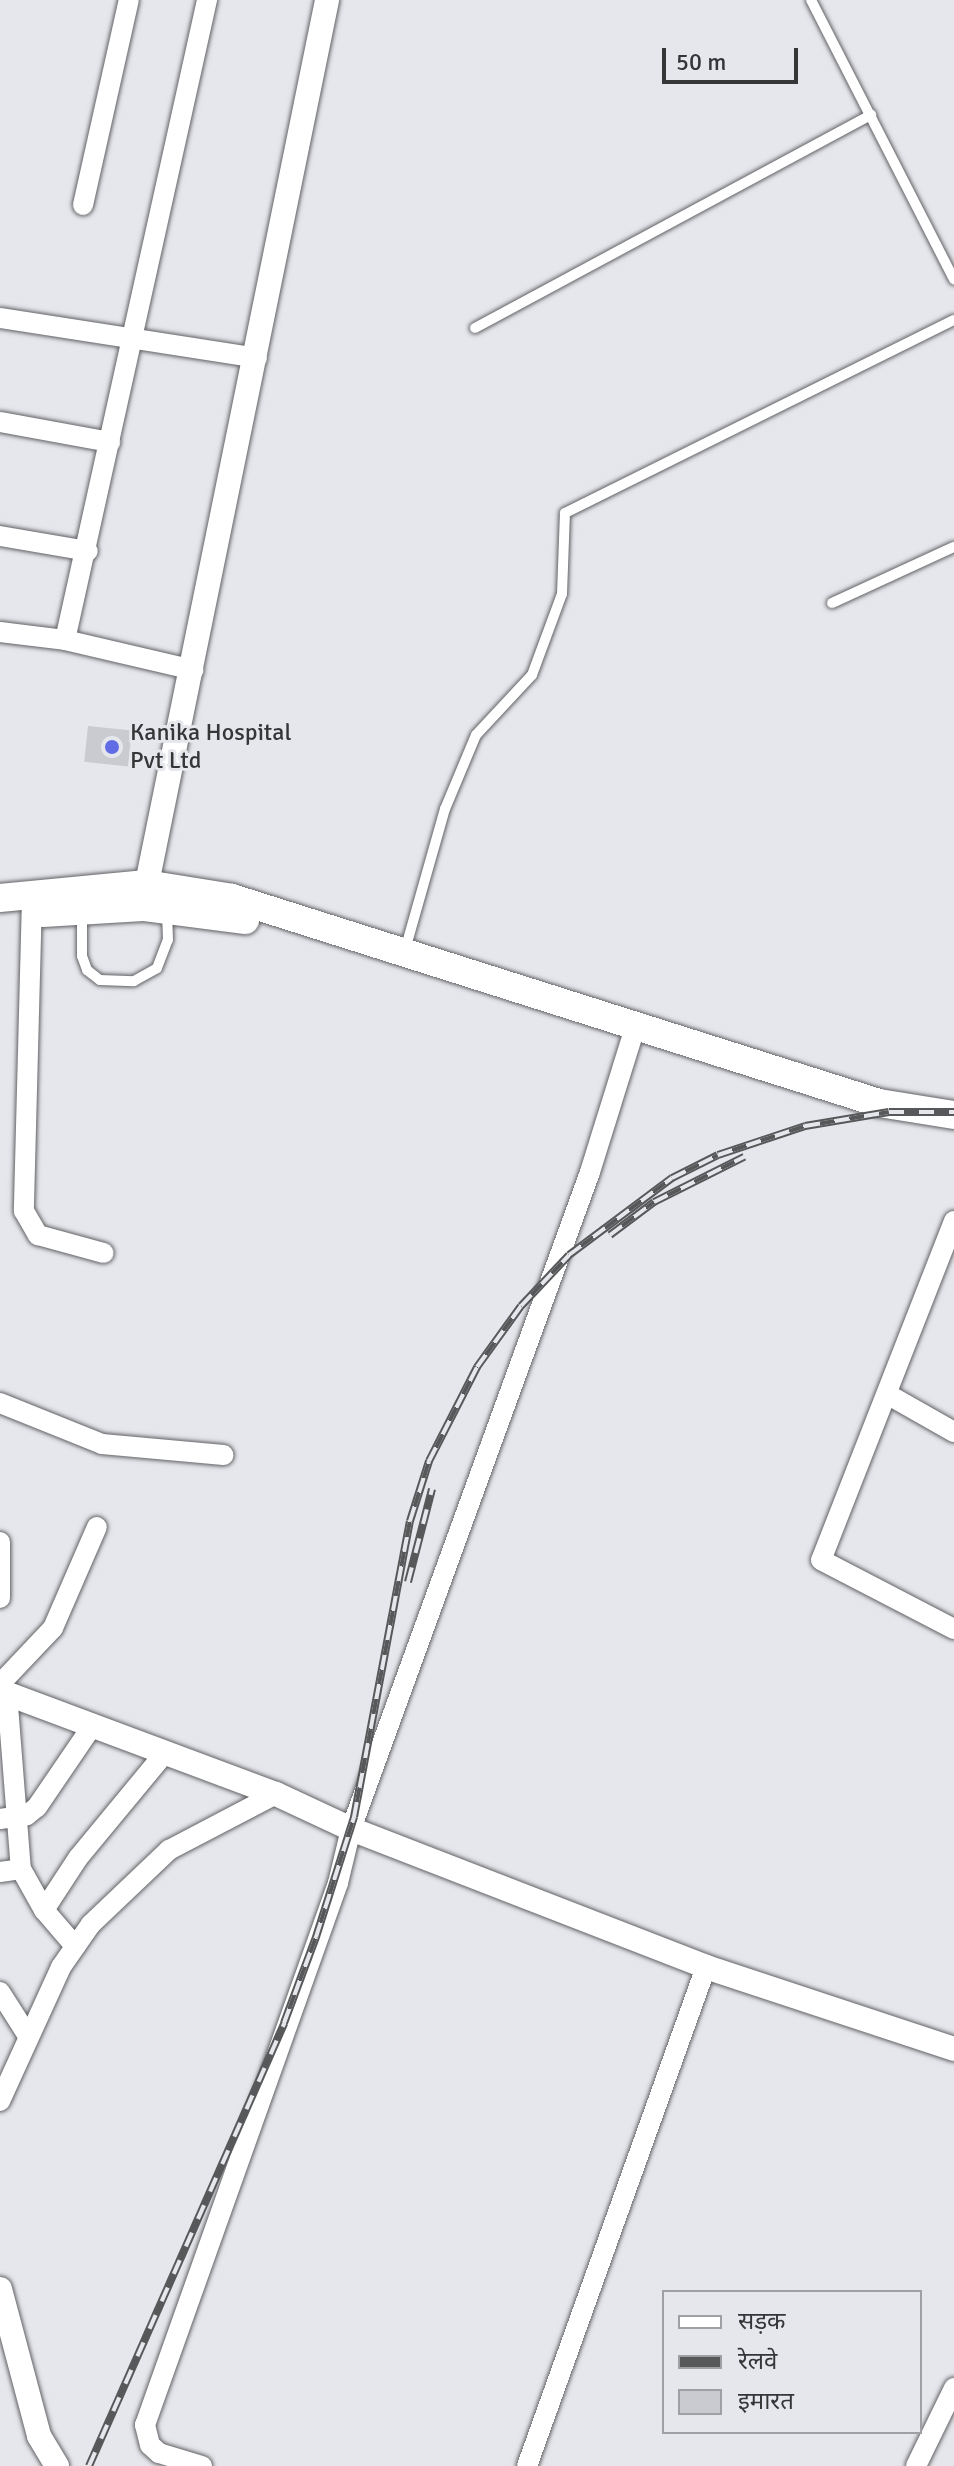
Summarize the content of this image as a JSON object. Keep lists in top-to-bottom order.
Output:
{
  "places": ["Kanika Hospital Pvt Ltd"],
  "legend": ["सड़क", "रेलवे", "इमारत"],
  "scale_bar": "50 m"
}
